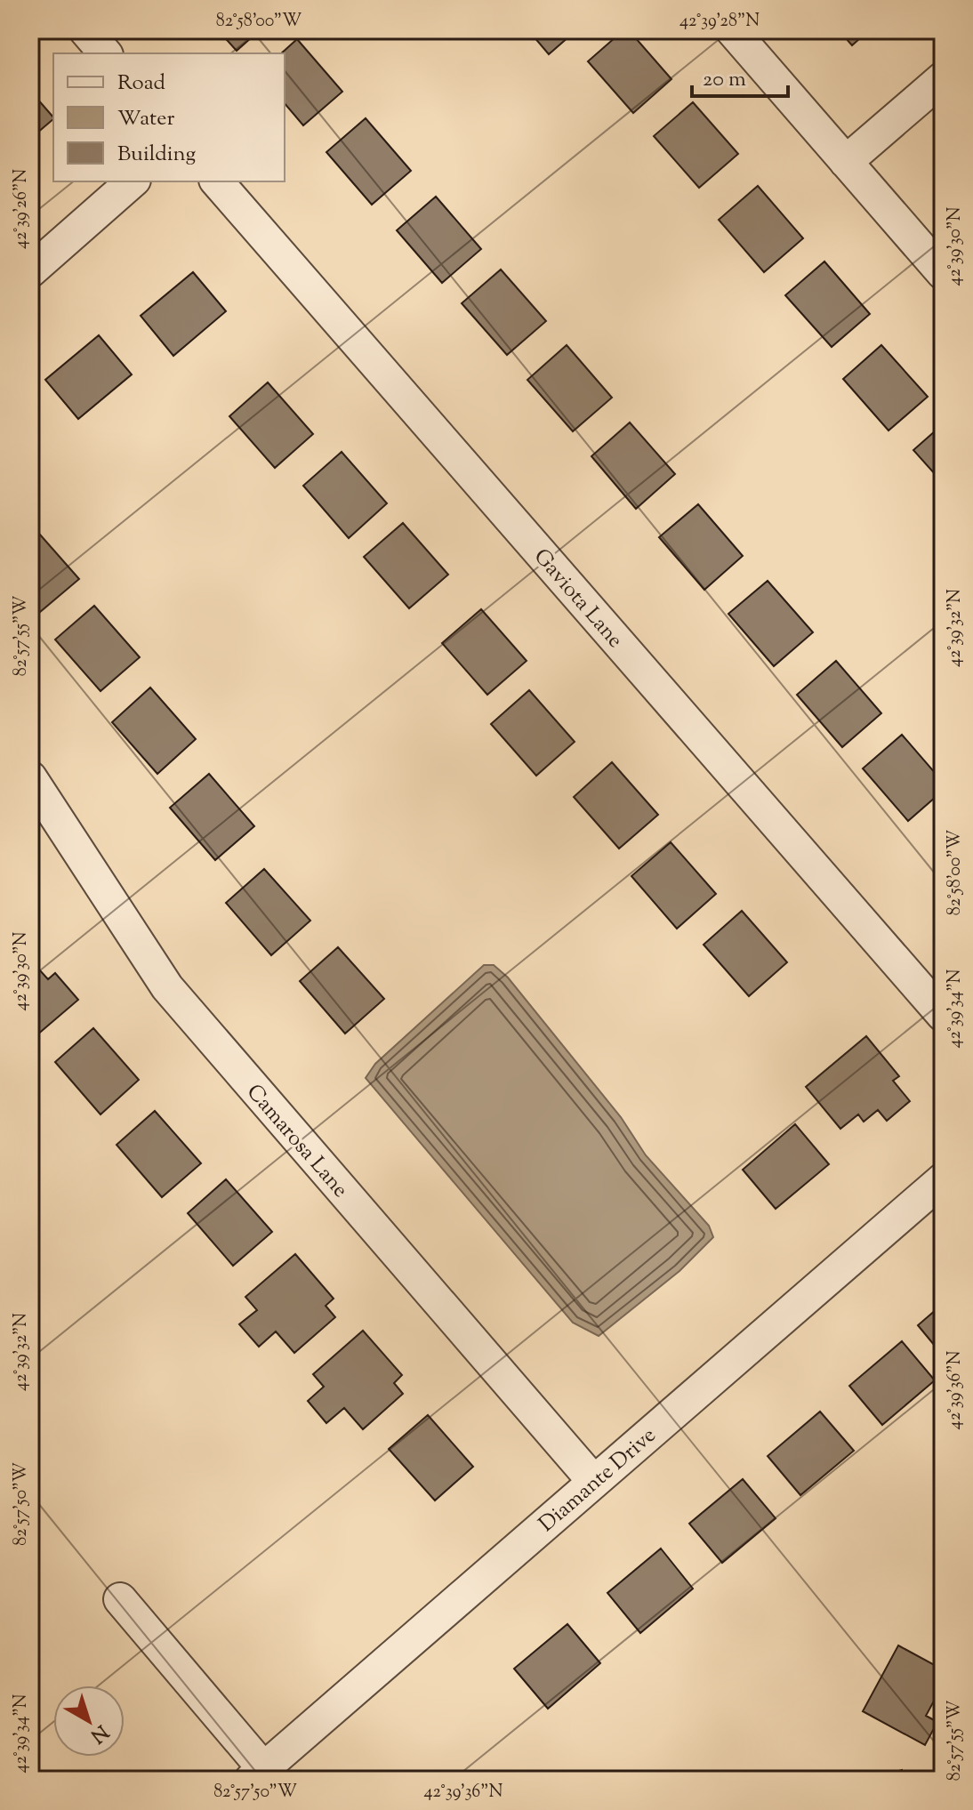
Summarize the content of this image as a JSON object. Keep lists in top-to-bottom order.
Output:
{
  "streets": {
    "street": ["Gaviota Lane", "Camarosa Lane", "Diamante Drive"]
  },
  "crossings": [
    ["Camarosa Lane", "Diamante Drive"]
  ],
  "legend": ["Road", "Water", "Building"],
  "scale_bar": "20 m",
  "north": "bottom right",
  "coordinates": [
    "82°58'00\"W",
    "42°39'28\"N",
    "42°39'26\"N",
    "42°39'30\"N",
    "42°39'32\"N",
    "82°57'55\"W",
    "42°39'34\"N",
    "42°39'36\"N",
    "82°57'50\"W"
  ]
}
